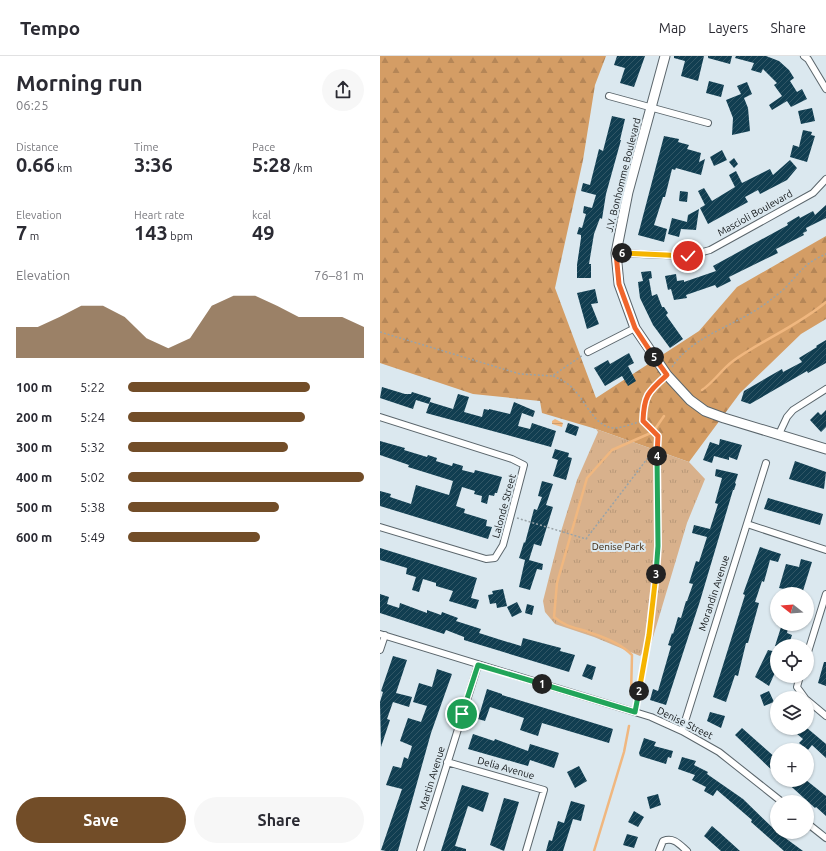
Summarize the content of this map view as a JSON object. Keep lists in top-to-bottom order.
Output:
{
  "streets": {
    "street": [
      "J.V. Bonhomme Boulevard",
      "Mascioli Boulevard",
      "Lalonde Street",
      "Morandin Avenue",
      "Denise Street",
      "Delia Avenue",
      "Martin Avenue"
    ]
  },
  "crossings": [
    ["J.V. Bonhomme Boulevard", "Mascioli Boulevard"],
    ["Morandin Avenue", "Denise Street"],
    ["Denise Street", "Martin Avenue"],
    ["Delia Avenue", "Martin Avenue"]
  ],
  "parks": ["Denise Park"],
  "north": "left",
  "page": {
    "header": "Tempo",
    "nav": ["Map", "Layers", "Share"],
    "heading": ["Morning run", "06:25"],
    "stats": [
      ["Distance", "0.66 km"],
      ["Time", "3:36"],
      ["Pace", "5:28 /km"],
      ["Elevation", "7 m"],
      ["Heart rate", "143 bpm"],
      ["kcal", "49"]
    ],
    "pins": [
      "6",
      "5",
      "4",
      "3",
      "1",
      "2"
    ],
    "chart": ["Elevation", "76–81 m"],
    "list": [
      {
        "name": "100 m",
        "note": "5:22"
      },
      {
        "name": "200 m",
        "note": "5:24"
      },
      {
        "name": "300 m",
        "note": "5:32"
      },
      {
        "name": "400 m",
        "note": "5:02"
      },
      {
        "name": "500 m",
        "note": "5:38"
      },
      {
        "name": "600 m",
        "note": "5:49"
      }
    ],
    "map_buttons": ["+", "−"],
    "buttons": ["Save", "Share"]
  }
}
